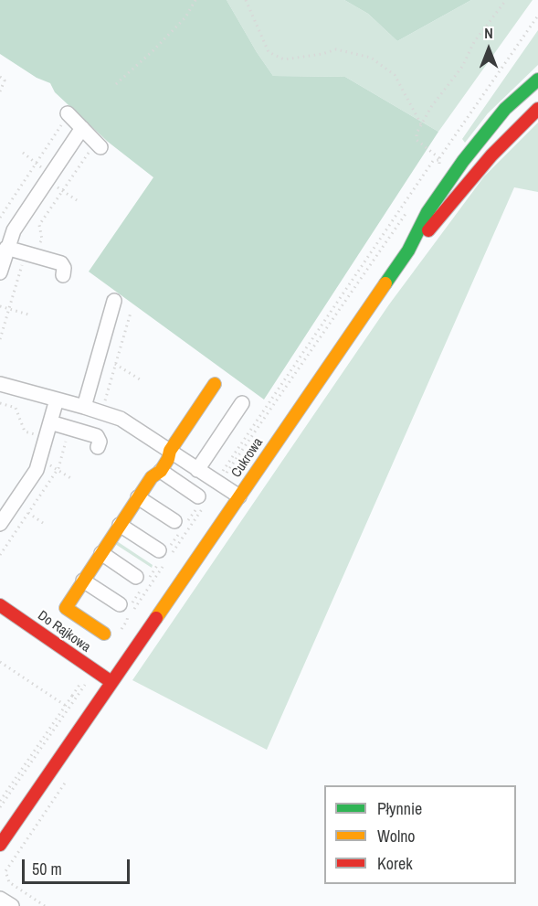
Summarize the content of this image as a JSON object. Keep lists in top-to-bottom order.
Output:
{
  "streets": {
    "street": ["Cukrowa", "Do Rajkowa"]
  },
  "crossings": [
    ["Cukrowa", "Do Rajkowa"]
  ],
  "legend": ["Płynnie", "Wolno", "Korek"],
  "scale_bar": "50 m",
  "north": "top"
}
